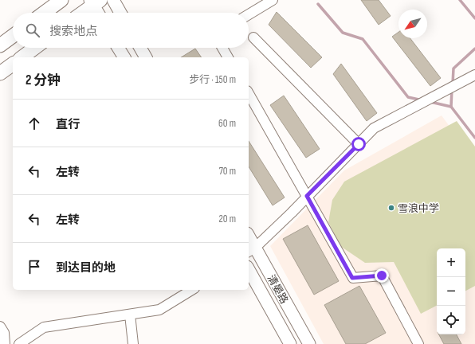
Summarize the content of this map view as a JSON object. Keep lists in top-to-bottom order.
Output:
{
  "streets": {
    "street": ["清晏路"]
  },
  "places": ["雪浪中学"],
  "north": "bottom left",
  "page": {
    "search": "搜索地点",
    "heading": ["2 分钟", "步行 · 150 m"],
    "list": [
      ["直行", "60 m"],
      ["左转", "70 m"],
      ["左转", "20 m"],
      "到达目的地"
    ],
    "map_buttons": ["+", "−"]
  }
}
